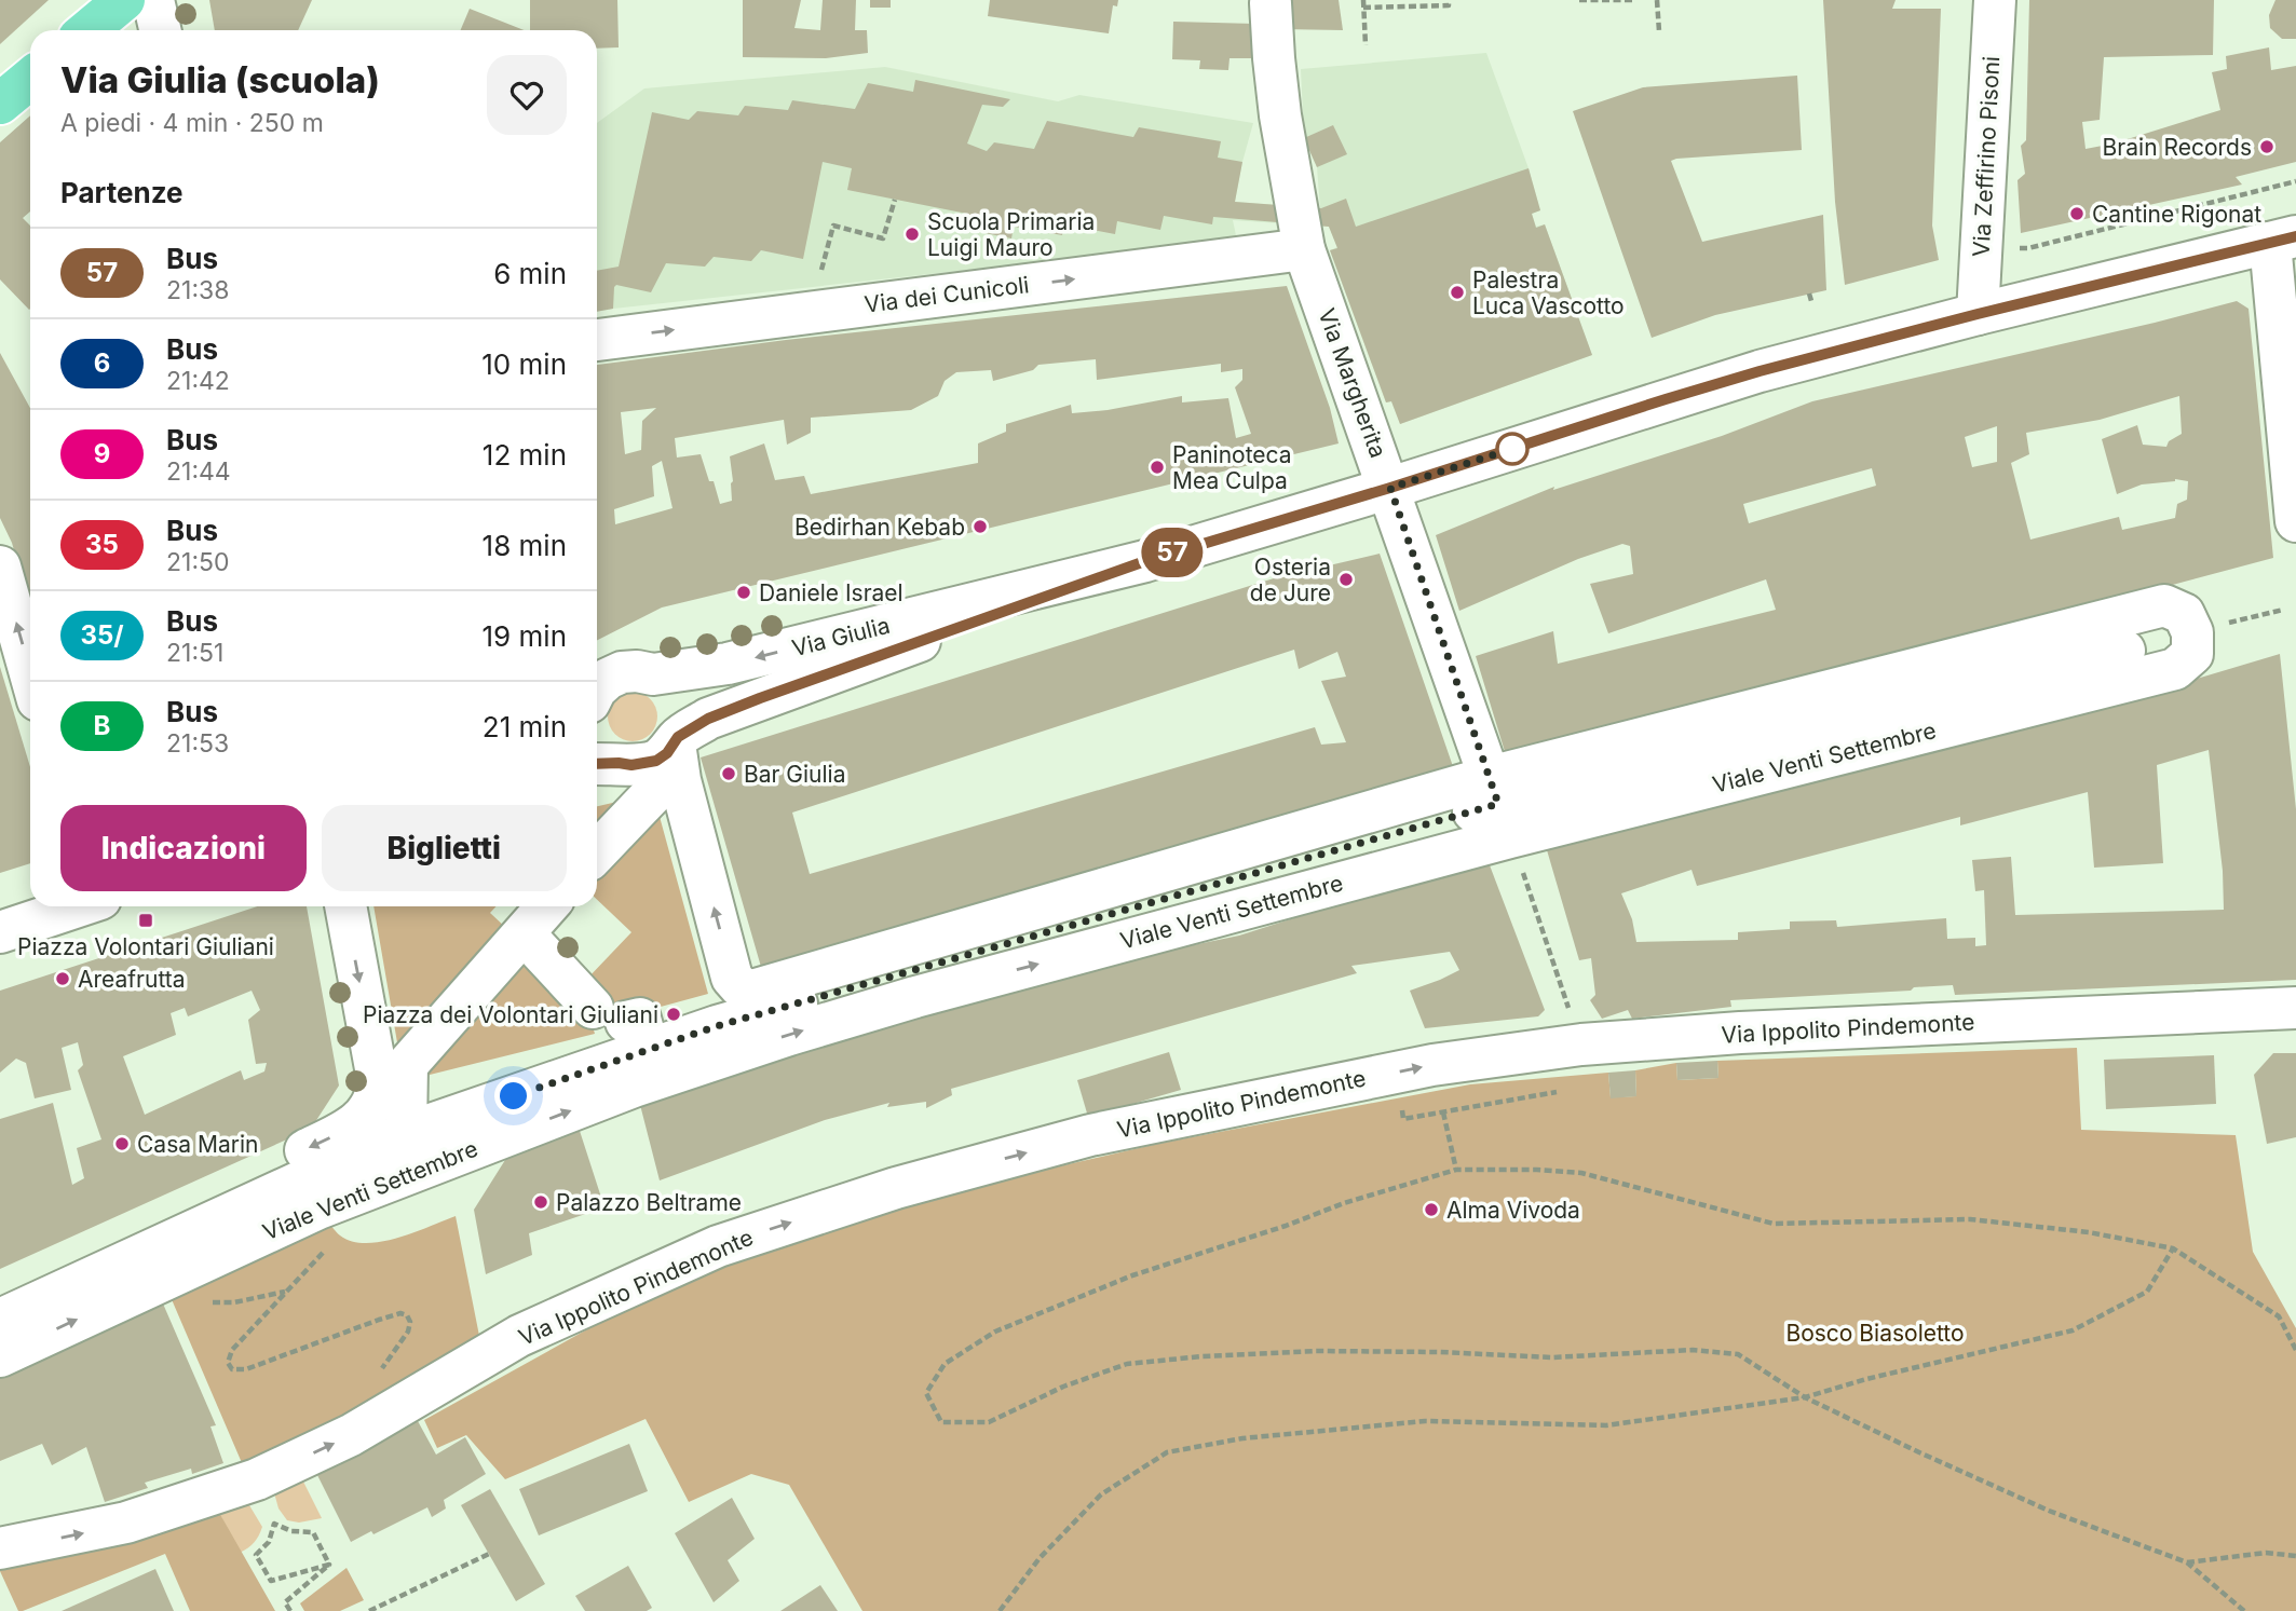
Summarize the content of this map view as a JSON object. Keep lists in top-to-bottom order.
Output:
{
  "streets": {
    "street": [
      "Via Zeffirino Pisoni",
      "Via dei Cunicoli",
      "Via Margherita",
      "Via Giulia",
      "Viale Venti Settembre",
      "Via Ippolito Pindemonte"
    ]
  },
  "crossings": [
    ["Via Zeffirino Pisoni", "Via Giulia"],
    ["Via dei Cunicoli", "Via Margherita"],
    ["Via Margherita", "Via Giulia"],
    ["Via Margherita", "Viale Venti Settembre"],
    ["Via Giulia", "Viale Venti Settembre"]
  ],
  "one_way": ["Via dei Cunicoli", "Via Ippolito Pindemonte"],
  "parks": ["Bosco Biasoletto"],
  "places": {
    "other": [
      "Brain Records",
      "Cantine Rigonat",
      "Scuola Primaria Luigi Mauro",
      "Palestra Luca Vascotto",
      "Paninoteca Mea Culpa",
      "Bedirhan Kebab",
      "Osteria de Jure",
      "Daniele Israel",
      "Bar Giulia",
      "Areafrutta",
      "Piazza dei Volontari Giuliani",
      "Casa Marin",
      "Palazzo Beltrame",
      "Alma Vivoda"
    ],
    "transit": ["Piazza Volontari Giuliani"]
  },
  "lines": ["bus line 57"],
  "page": {
    "on_map": "57",
    "heading": [
      ["Via Giulia (scuola)", "A piedi · 4 min · 250 m"],
      "Partenze"
    ],
    "list": [
      {
        "mark": "57",
        "name": "Bus",
        "note": "21:38",
        "value": "6 min"
      },
      {
        "mark": "6",
        "name": "Bus",
        "note": "21:42",
        "value": "10 min"
      },
      {
        "mark": "9",
        "name": "Bus",
        "note": "21:44",
        "value": "12 min"
      },
      {
        "mark": "35",
        "name": "Bus",
        "note": "21:50",
        "value": "18 min"
      },
      {
        "mark": "35/",
        "name": "Bus",
        "note": "21:51",
        "value": "19 min"
      },
      {
        "mark": "B",
        "name": "Bus",
        "note": "21:53",
        "value": "21 min"
      }
    ],
    "buttons": ["Indicazioni", "Biglietti"]
  }
}
